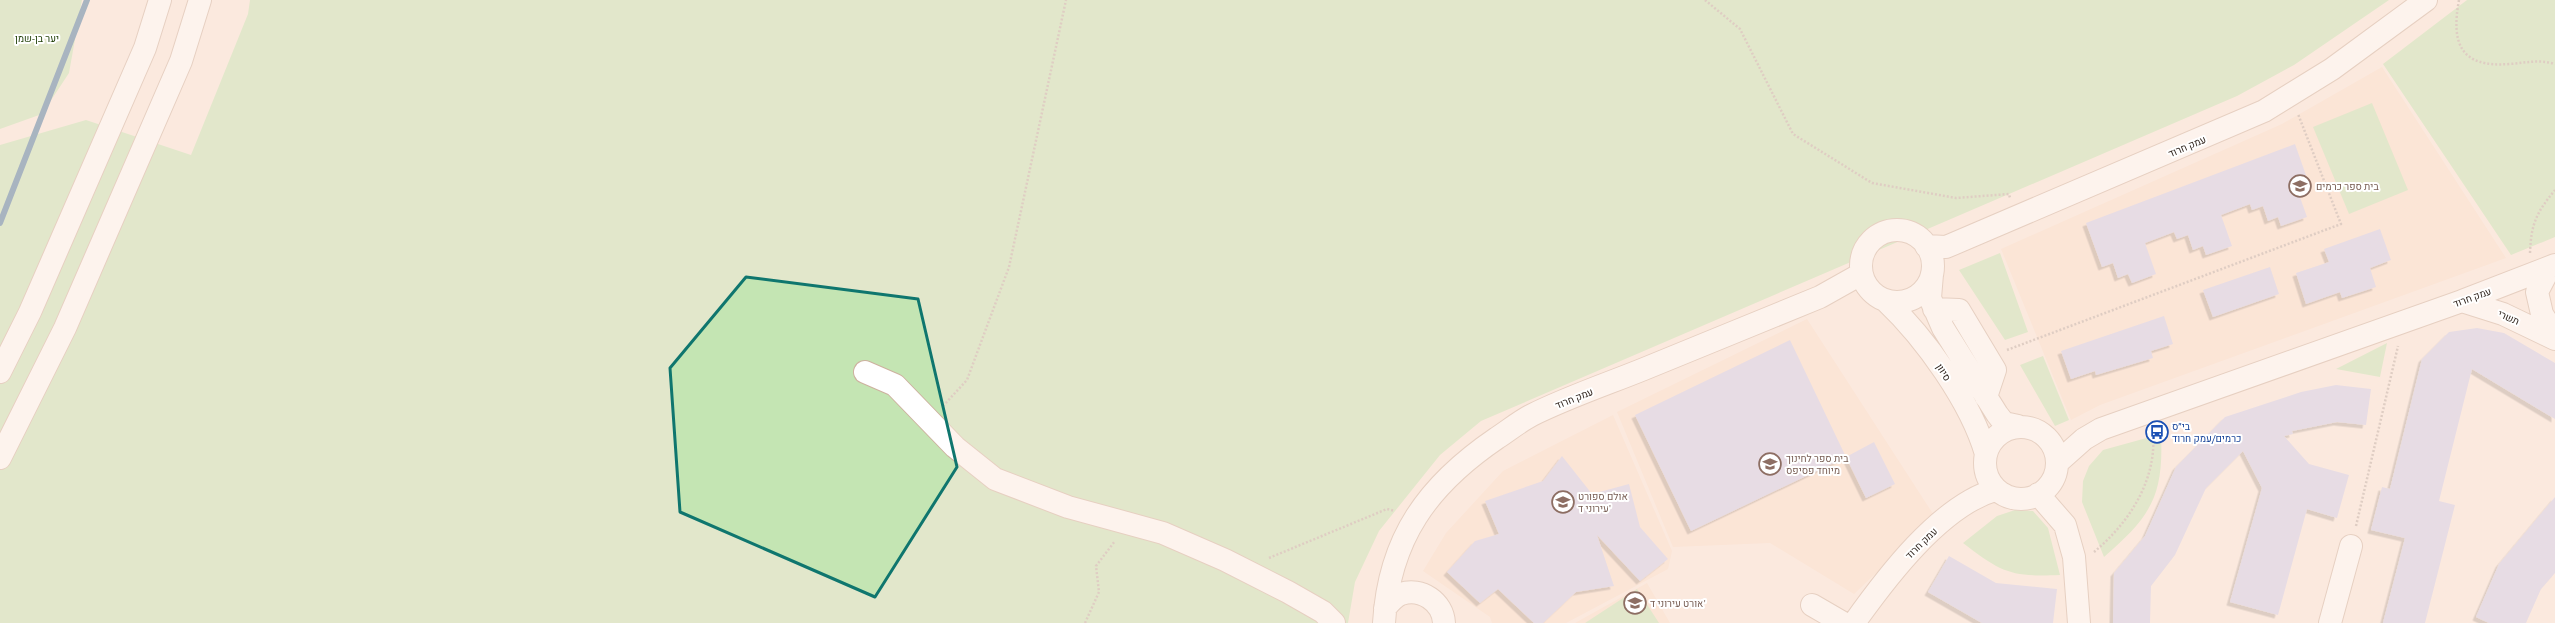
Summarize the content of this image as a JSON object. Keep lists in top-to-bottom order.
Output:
{
  "streets": {
    "street": ["עמק חרוד", "תשרי", "סיוון"]
  },
  "crossings": [
    ["עמק חרוד", "תשרי"],
    ["עמק חרוד", "סיוון"]
  ],
  "parks": ["יער בן-שמן"],
  "places": {
    "school or university": [
      "בית ספר כרמים",
      "בית ספר לחינוך מיוחד פסיפס",
      "אולם ספורט עירוני ד'",
      "אורט עירוני ד'"
    ],
    "bus stop": ["בי״ס כרמים/עמק חרוד"]
  }
}
